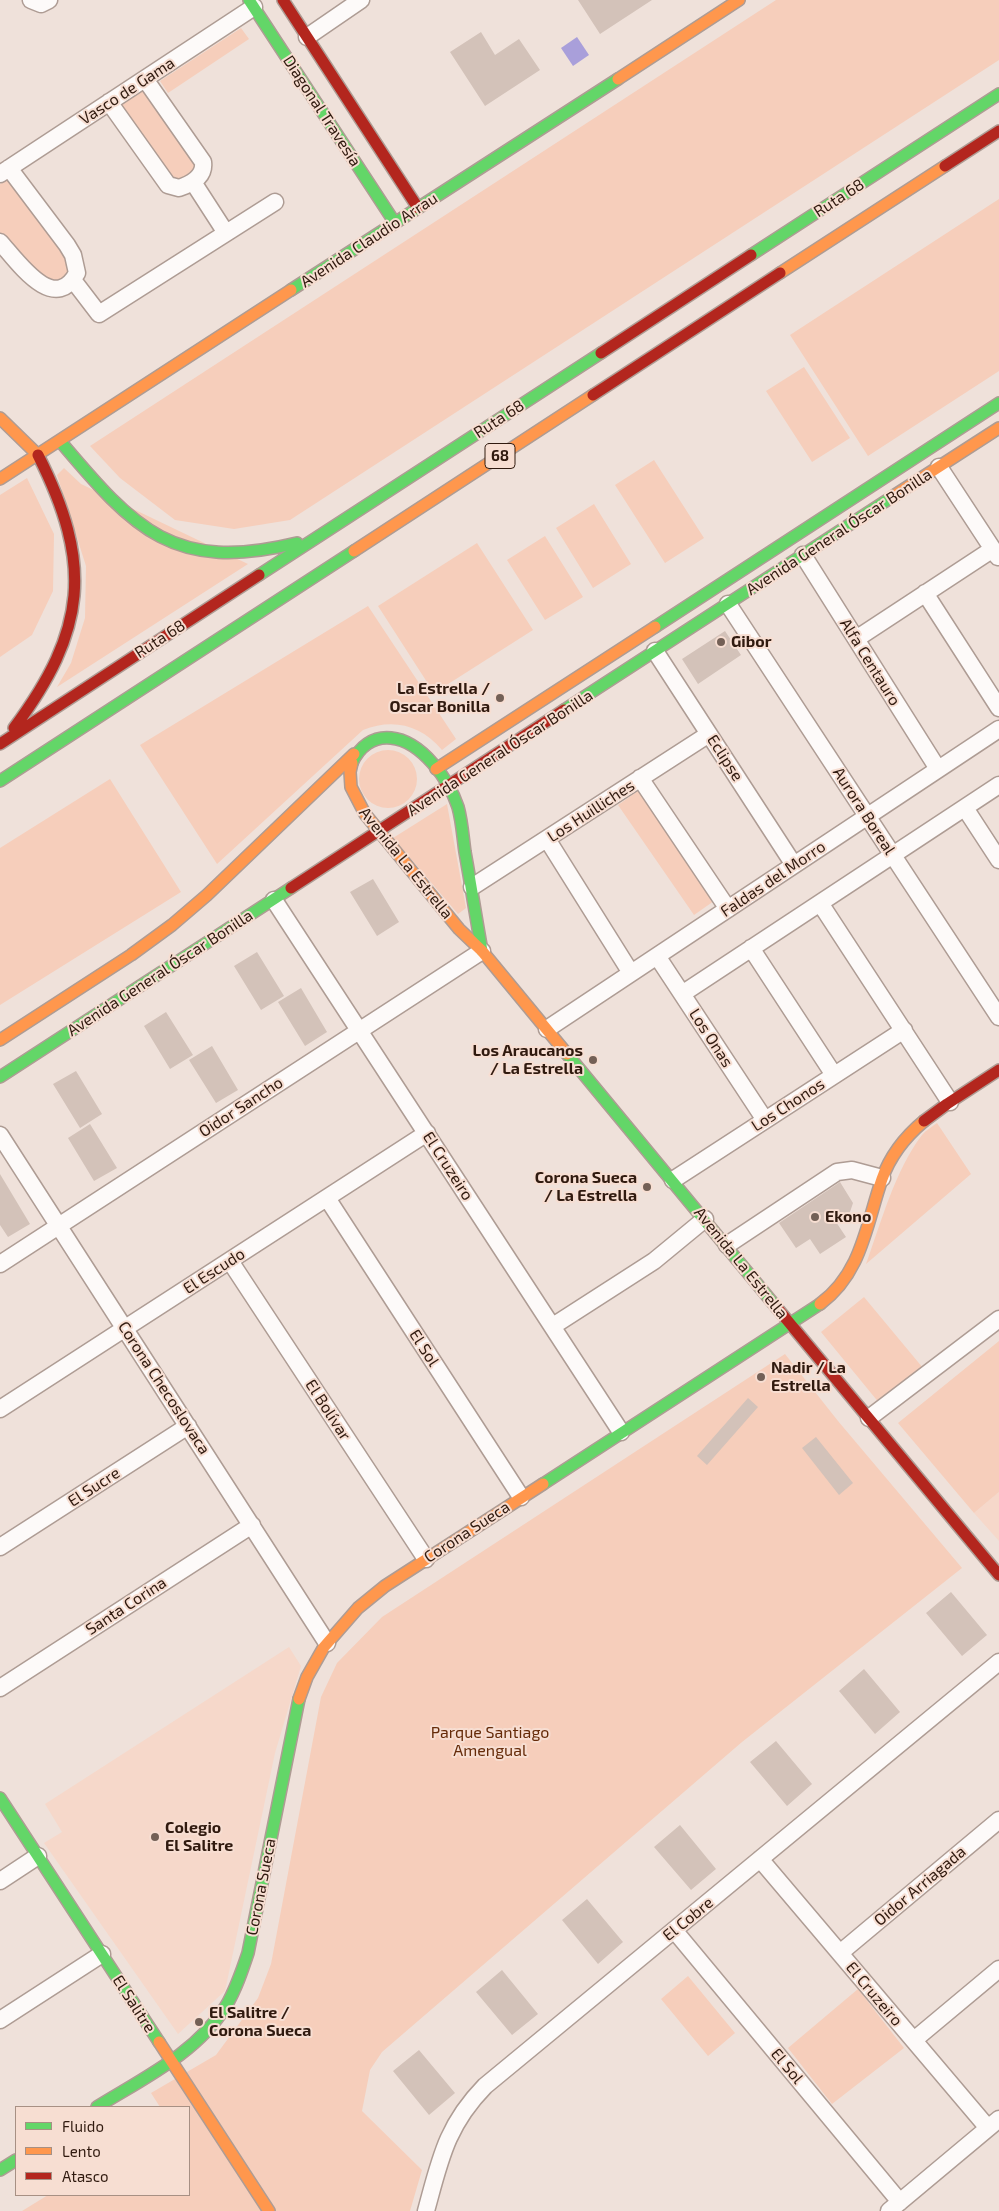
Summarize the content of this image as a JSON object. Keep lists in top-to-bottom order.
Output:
{
  "streets": {
    "main road": [
      "Diagonal Travesía",
      "Ruta 68",
      "Avenida Claudio Arrau",
      "68",
      "Avenida General Óscar Bonilla",
      "Avenida La Estrella",
      "Corona Sueca",
      "El Salitre"
    ],
    "street": [
      "Vasco de Gama",
      "Alfa Centauro",
      "Eclipse",
      "Los Huilliches",
      "Aurora Boreal",
      "Faldas del Morro",
      "Los Onas",
      "Los Chonos",
      "Oidor Sancho",
      "El Cruzeiro",
      "El Escudo",
      "El Sol",
      "Corona Checoslovaca",
      "El Bolívar",
      "El Sucre",
      "Santa Corina",
      "Oidor Arriagada",
      "El Cobre"
    ]
  },
  "crossings": [
    ["Vasco de Gama", "Diagonal Travesía"],
    ["Diagonal Travesía", "Avenida Claudio Arrau"],
    ["Avenida General Óscar Bonilla", "Alfa Centauro"],
    ["Avenida General Óscar Bonilla", "Eclipse"],
    ["Avenida General Óscar Bonilla", "Aurora Boreal"],
    ["Avenida General Óscar Bonilla", "Avenida La Estrella"],
    ["Avenida General Óscar Bonilla", "El Cruzeiro"],
    ["Alfa Centauro", "Faldas del Morro"],
    ["Eclipse", "Los Huilliches"],
    ["Eclipse", "Faldas del Morro"],
    ["Los Huilliches", "Avenida La Estrella"],
    ["Aurora Boreal", "Faldas del Morro"],
    ["Avenida La Estrella", "Faldas del Morro"],
    ["Avenida La Estrella", "Los Chonos"],
    ["Avenida La Estrella", "Oidor Sancho"],
    ["Avenida La Estrella", "Corona Sueca"],
    ["Faldas del Morro", "Los Onas"],
    ["Los Onas", "Los Chonos"],
    ["Oidor Sancho", "El Cruzeiro"],
    ["Oidor Sancho", "Corona Checoslovaca"],
    ["El Cruzeiro", "El Escudo"],
    ["El Cruzeiro", "Corona Sueca"],
    ["El Cruzeiro", "Oidor Arriagada"],
    ["El Cruzeiro", "El Cobre"],
    ["El Escudo", "El Sol"],
    ["El Escudo", "Corona Checoslovaca"],
    ["El Escudo", "El Bolívar"],
    ["El Sol", "Corona Sueca"],
    ["El Sol", "El Cobre"],
    ["Corona Checoslovaca", "El Sucre"],
    ["Corona Checoslovaca", "Corona Sueca"],
    ["Corona Checoslovaca", "Santa Corina"],
    ["El Bolívar", "Corona Sueca"],
    ["Corona Sueca", "El Salitre"]
  ],
  "parks": ["Parque Santiago Amengual"],
  "places": [
    "Gibor",
    "La Estrella / Oscar Bonilla",
    "Los Araucanos / La Estrella",
    "Corona Sueca / La Estrella",
    "Ekono",
    "Nadir / La Estrella",
    "Colegio El Salitre",
    "El Salitre / Corona Sueca"
  ],
  "legend": ["Fluido", "Lento", "Atasco"]
}
